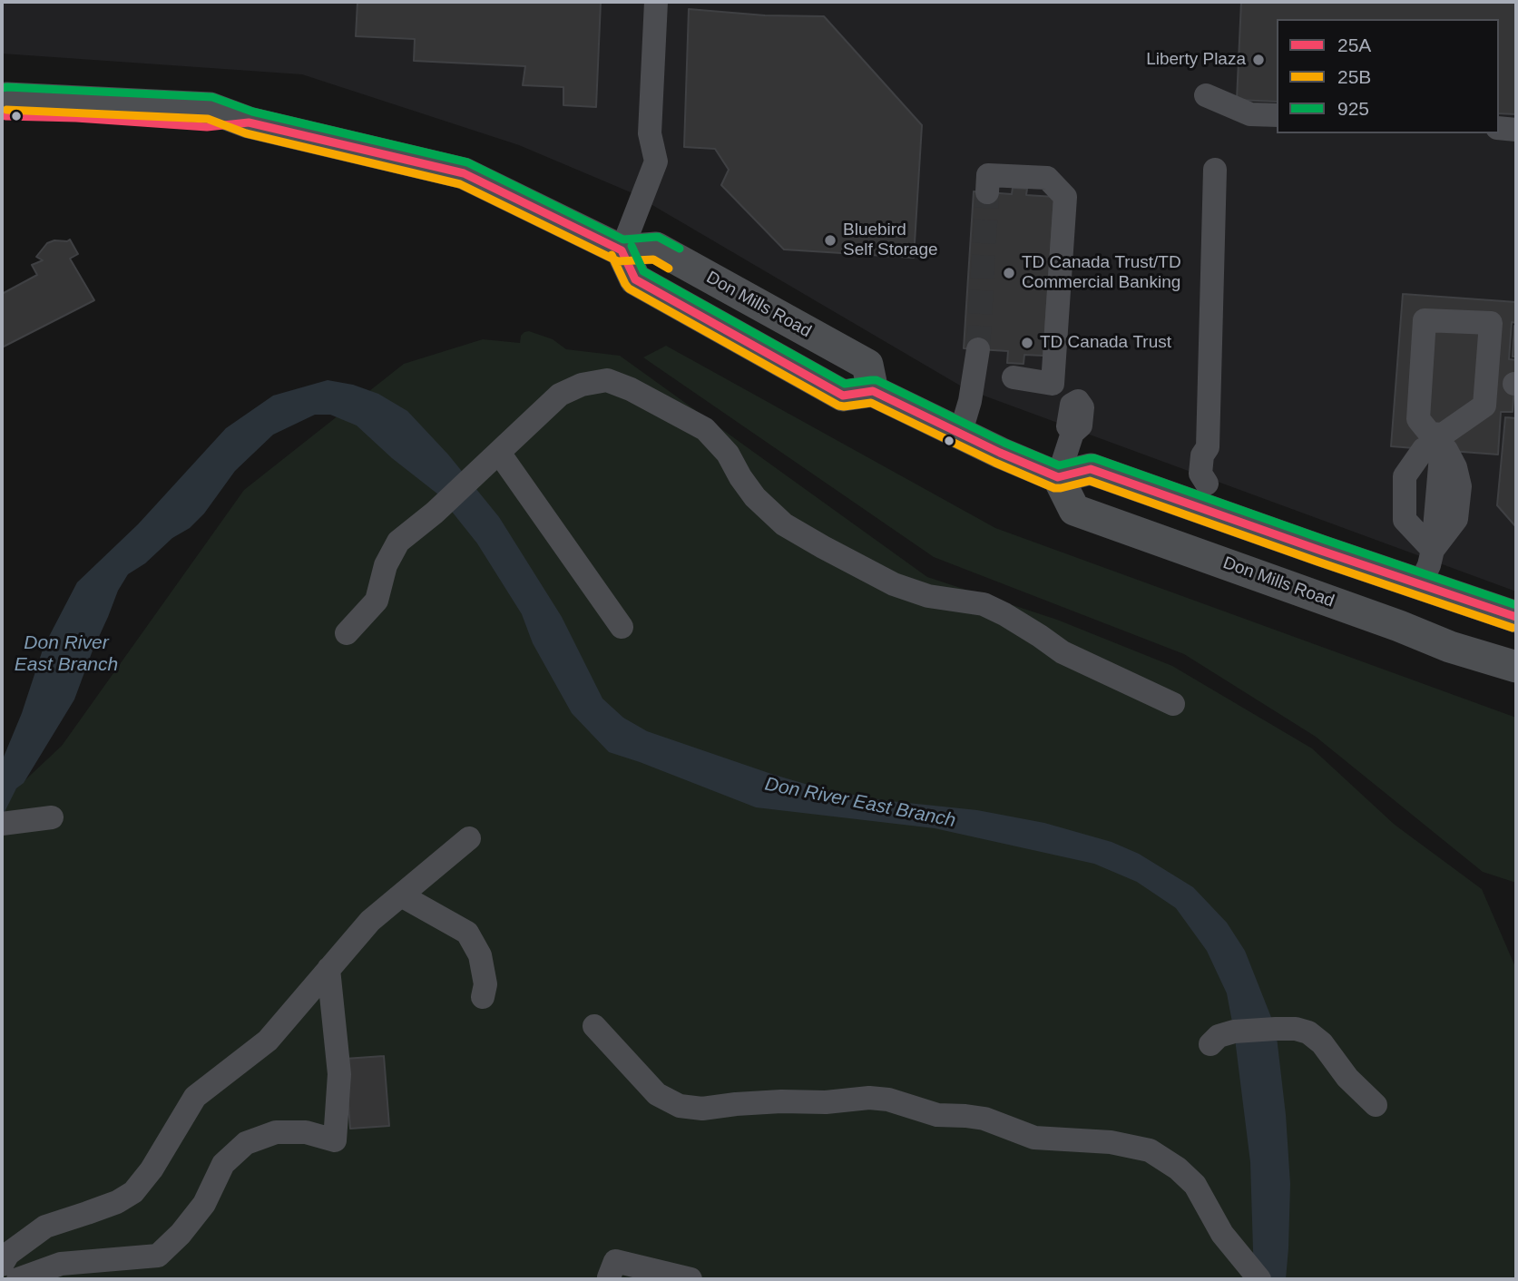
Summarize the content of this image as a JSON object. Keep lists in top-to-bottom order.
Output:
{
  "streets": {
    "main road": ["Don Mills Road"]
  },
  "water": ["Don River East Branch"],
  "places": [
    "Liberty Plaza",
    "Bluebird Self Storage",
    "TD Canada Trust/TD Commercial Banking",
    "TD Canada Trust"
  ],
  "lines": ["transit line 925", "transit line 25B", "transit line 25A"],
  "legend": ["25A", "25B", "925"]
}
